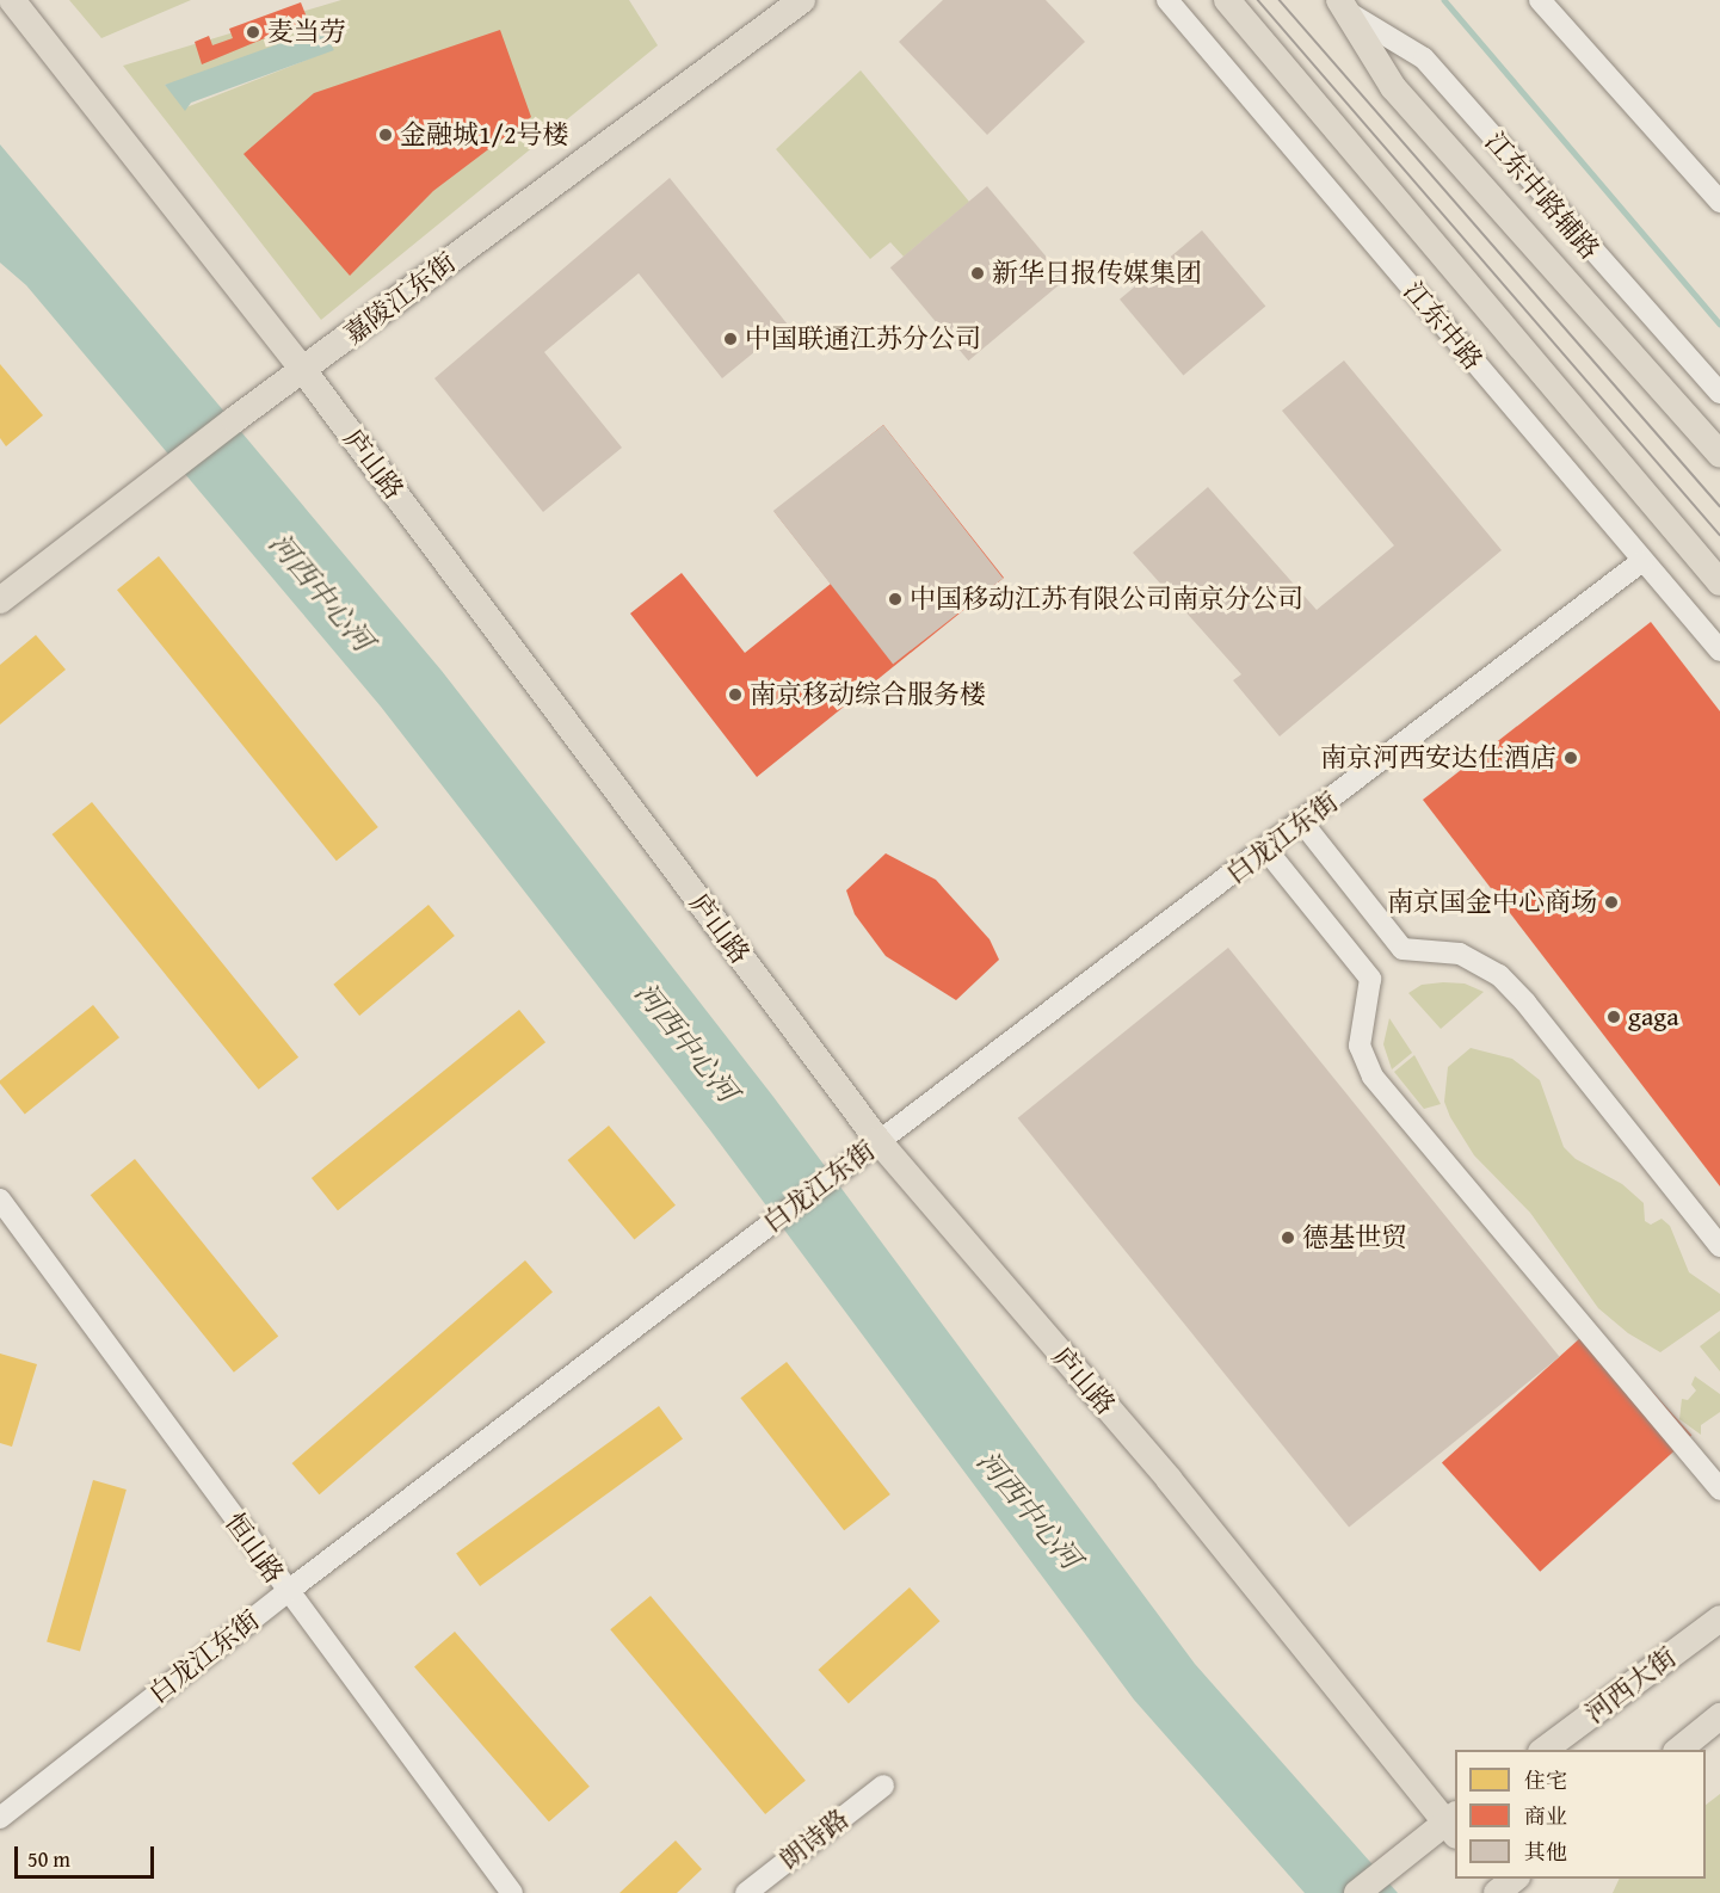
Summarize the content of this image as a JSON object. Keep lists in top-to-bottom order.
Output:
{
  "streets": {
    "main road": [
      "嘉陵江东街",
      "江东中路",
      "庐山路",
      "河西大街"
    ],
    "street": [
      "江东中路辅路",
      "白龙江东街",
      "恒山路",
      "朗诗路"
    ]
  },
  "crossings": [
    ["嘉陵江东街", "庐山路"],
    ["江东中路", "白龙江东街"],
    ["庐山路", "白龙江东街"],
    ["白龙江东街", "恒山路"]
  ],
  "water": ["河西中心河"],
  "places": [
    "麦当劳",
    "金融城1/2号楼",
    "新华日报传媒集团",
    "中国联通江苏分公司",
    "中国移动江苏有限公司南京分公司",
    "南京移动综合服务楼",
    "南京河西安达仕酒店",
    "南京国金中心商场",
    "gaga",
    "德基世贸"
  ],
  "legend": ["住宅", "商业", "其他"],
  "scale_bar": "50 m"
}
